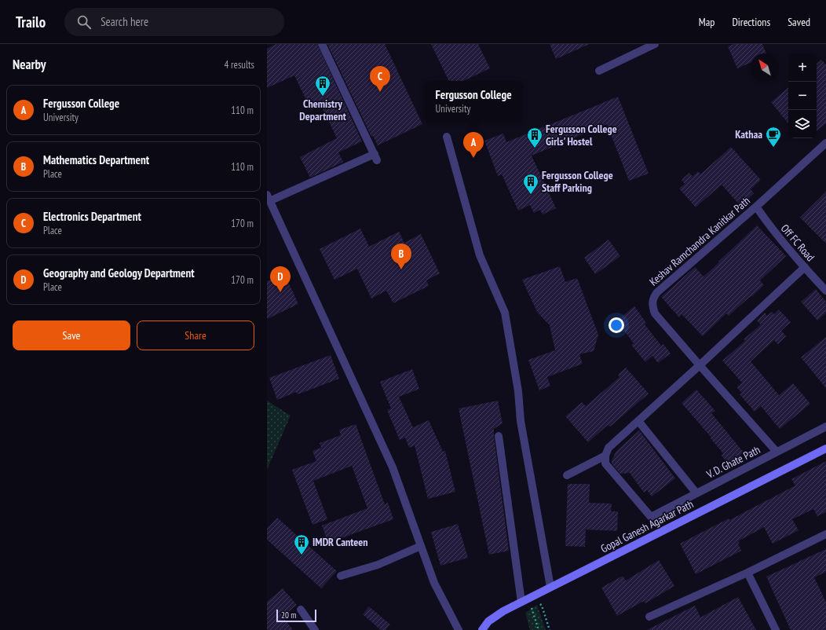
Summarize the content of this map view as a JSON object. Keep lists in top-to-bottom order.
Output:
{
  "streets": {
    "street": [
      "Keshav Ramchandra Kanitkar Path",
      "Off FC Road",
      "V. D. Ghate Path",
      "Gopal Ganesh Agarkar Path"
    ]
  },
  "crossings": [
    ["Keshav Ramchandra Kanitkar Path", "Off FC Road"],
    ["Keshav Ramchandra Kanitkar Path", "V. D. Ghate Path"]
  ],
  "places": {
    "building": [
      "Chemistry Department",
      "Fergusson College Girls' Hostel",
      "Fergusson College Staff Parking",
      "IMDR Canteen"
    ],
    "cafe": ["Kathaa"]
  },
  "scale_bar": "20 m",
  "north": "top left",
  "page": {
    "header": "Trailo",
    "search": "Search here",
    "nav": ["Map", "Directions", "Saved"],
    "heading": ["Nearby", "4 results"],
    "map_buttons": ["+", "−"],
    "pins": [
      "C",
      "A",
      "B",
      "D"
    ],
    "popup": ["Fergusson College", "University"],
    "list": [
      {
        "mark": "A",
        "name": "Fergusson College",
        "note": "University",
        "value": "110 m"
      },
      {
        "mark": "B",
        "name": "Mathematics Department",
        "note": "Place",
        "value": "110 m"
      },
      {
        "mark": "C",
        "name": "Electronics Department",
        "note": "Place",
        "value": "170 m"
      },
      {
        "mark": "D",
        "name": "Geography and Geology Department",
        "note": "Place",
        "value": "170 m"
      }
    ],
    "buttons": ["Save", "Share"],
    "scale": "20 m"
  }
}
